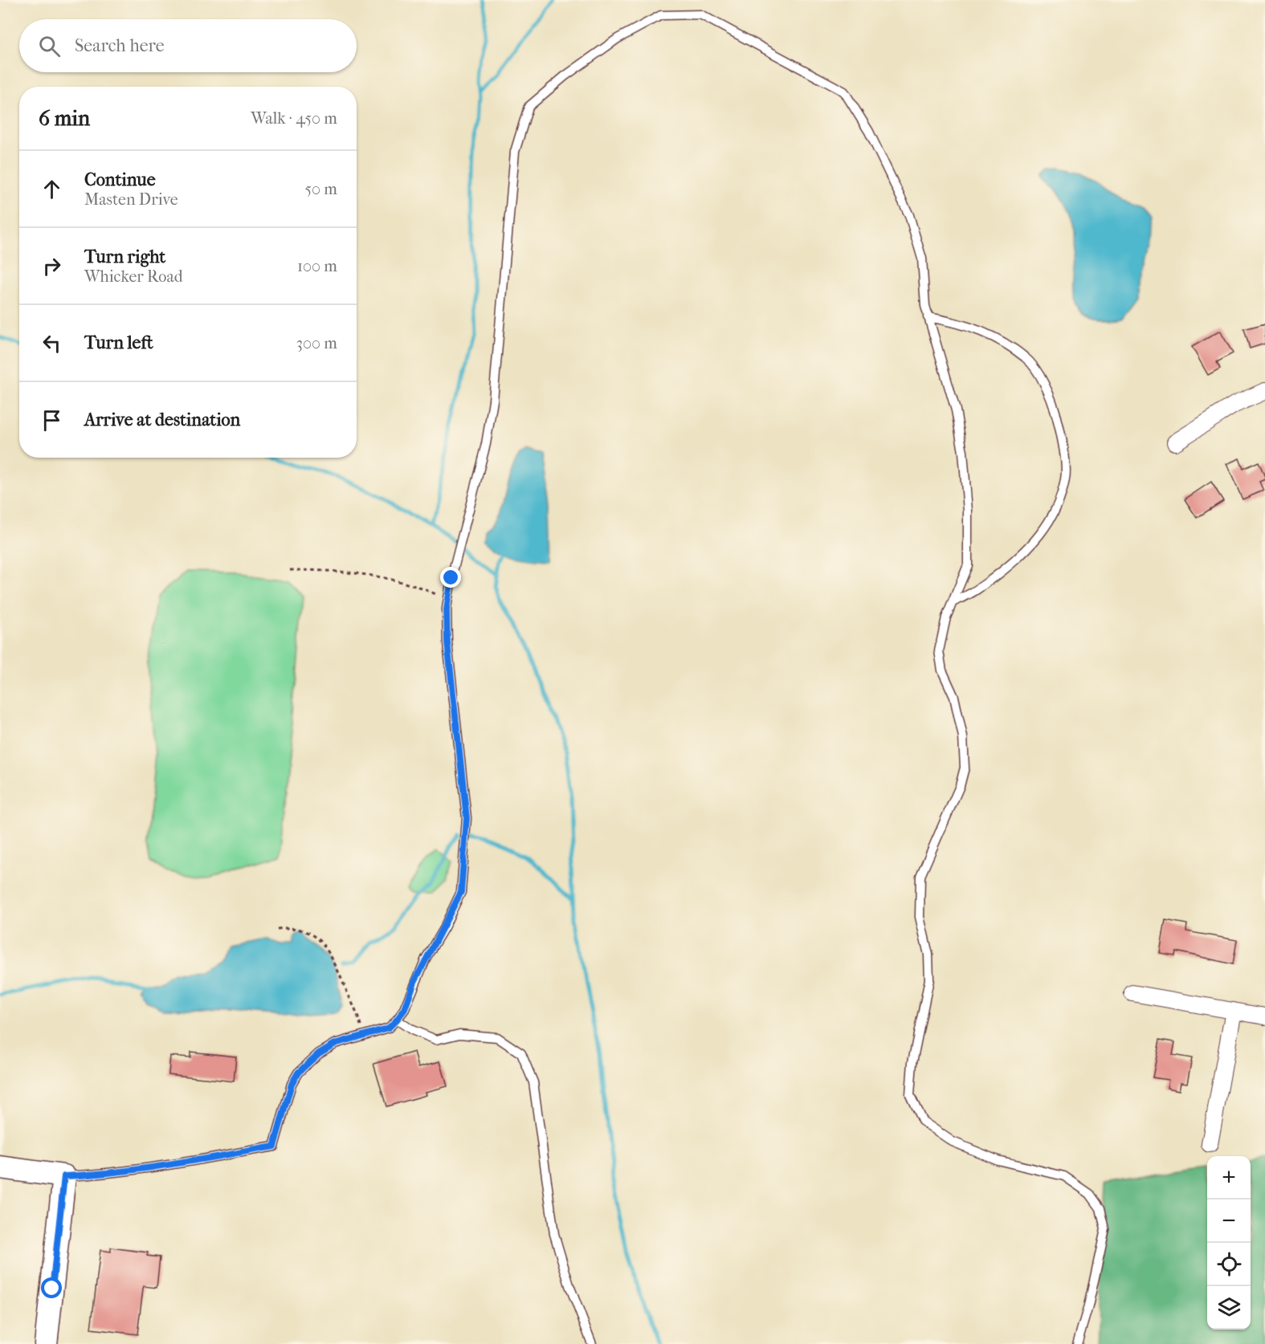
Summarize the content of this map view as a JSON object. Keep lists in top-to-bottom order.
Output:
{
  "page": {
    "search": "Search here",
    "heading": ["6 min", "Walk · 450 m"],
    "list": [
      ["Continue", "Masten Drive", "50 m"],
      ["Turn right", "Whicker Road", "100 m"],
      ["Turn left", "300 m"],
      "Arrive at destination"
    ],
    "map_buttons": ["+", "−"]
  }
}
